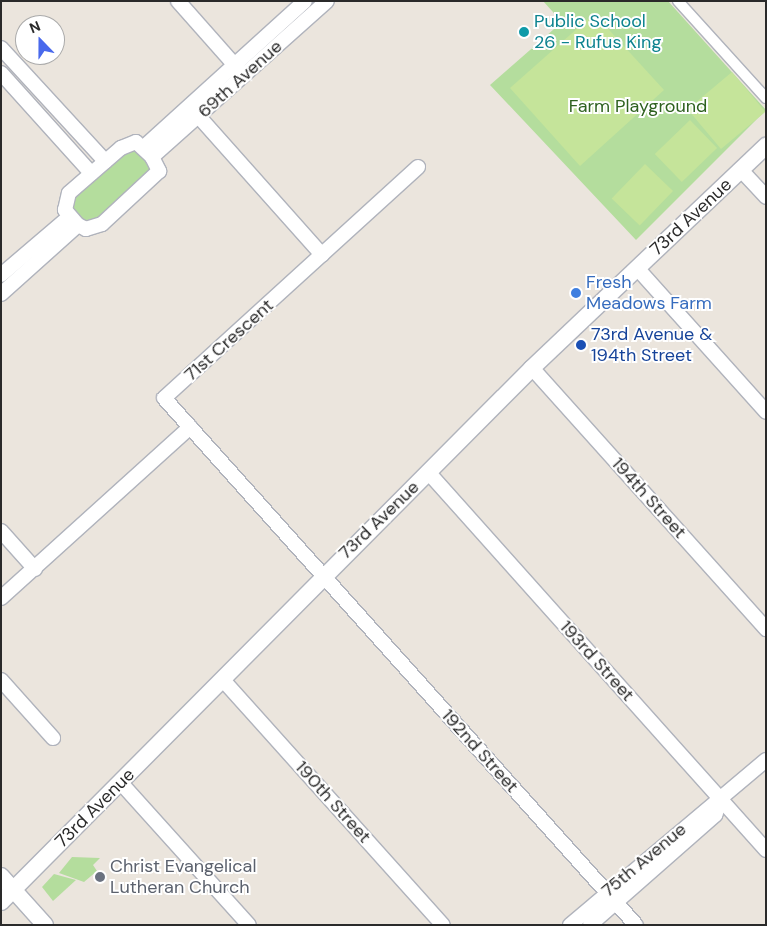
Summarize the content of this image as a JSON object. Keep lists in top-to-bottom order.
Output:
{
  "streets": {
    "street": [
      "69th Avenue",
      "73rd Avenue",
      "71st Crescent",
      "194th Street",
      "193rd Street",
      "192nd Street",
      "190th Street",
      "75th Avenue"
    ]
  },
  "crossings": [
    ["73rd Avenue", "71st Crescent"],
    ["73rd Avenue", "194th Street"],
    ["73rd Avenue", "193rd Street"],
    ["73rd Avenue", "192nd Street"],
    ["73rd Avenue", "190th Street"],
    ["71st Crescent", "192nd Street"],
    ["193rd Street", "75th Avenue"],
    ["192nd Street", "75th Avenue"]
  ],
  "parks": ["Farm Playground"],
  "places": [
    "Public School 26 - Rufus King",
    "Fresh Meadows Farm",
    "73rd Avenue & 194th Street",
    "Christ Evangelical Lutheran Church"
  ],
  "north": "top"
}
